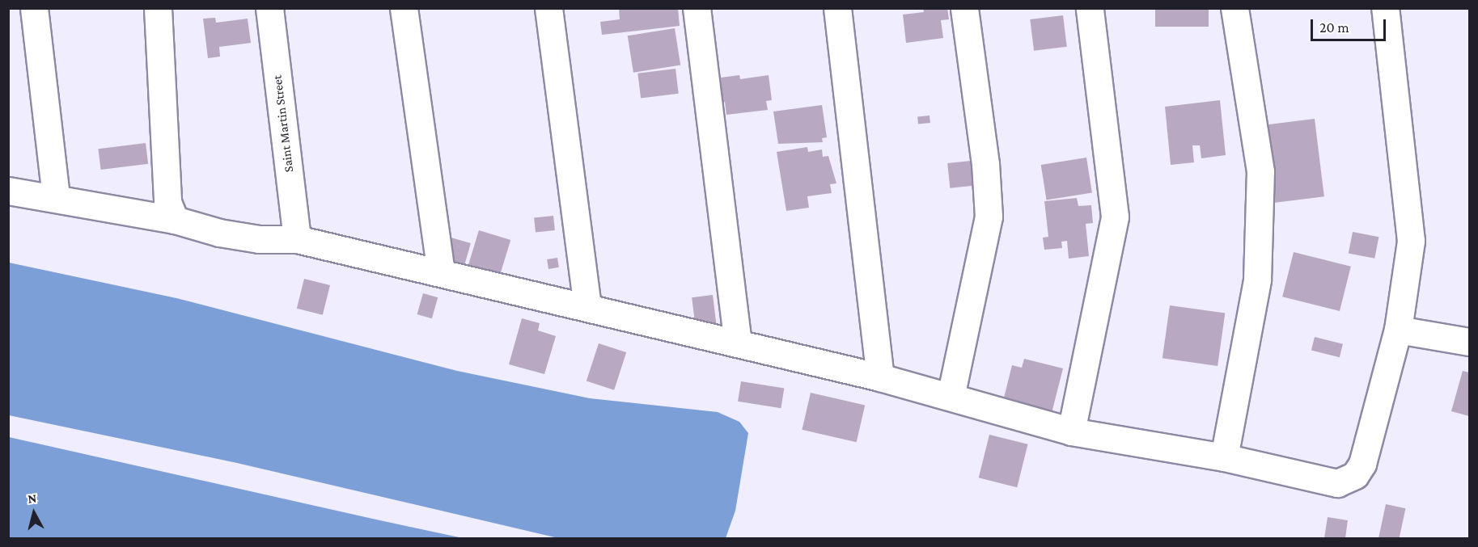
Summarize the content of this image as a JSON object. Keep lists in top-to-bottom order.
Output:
{
  "streets": {
    "street": ["Saint Martin Street"]
  },
  "scale_bar": "20 m",
  "north": "top"
}
